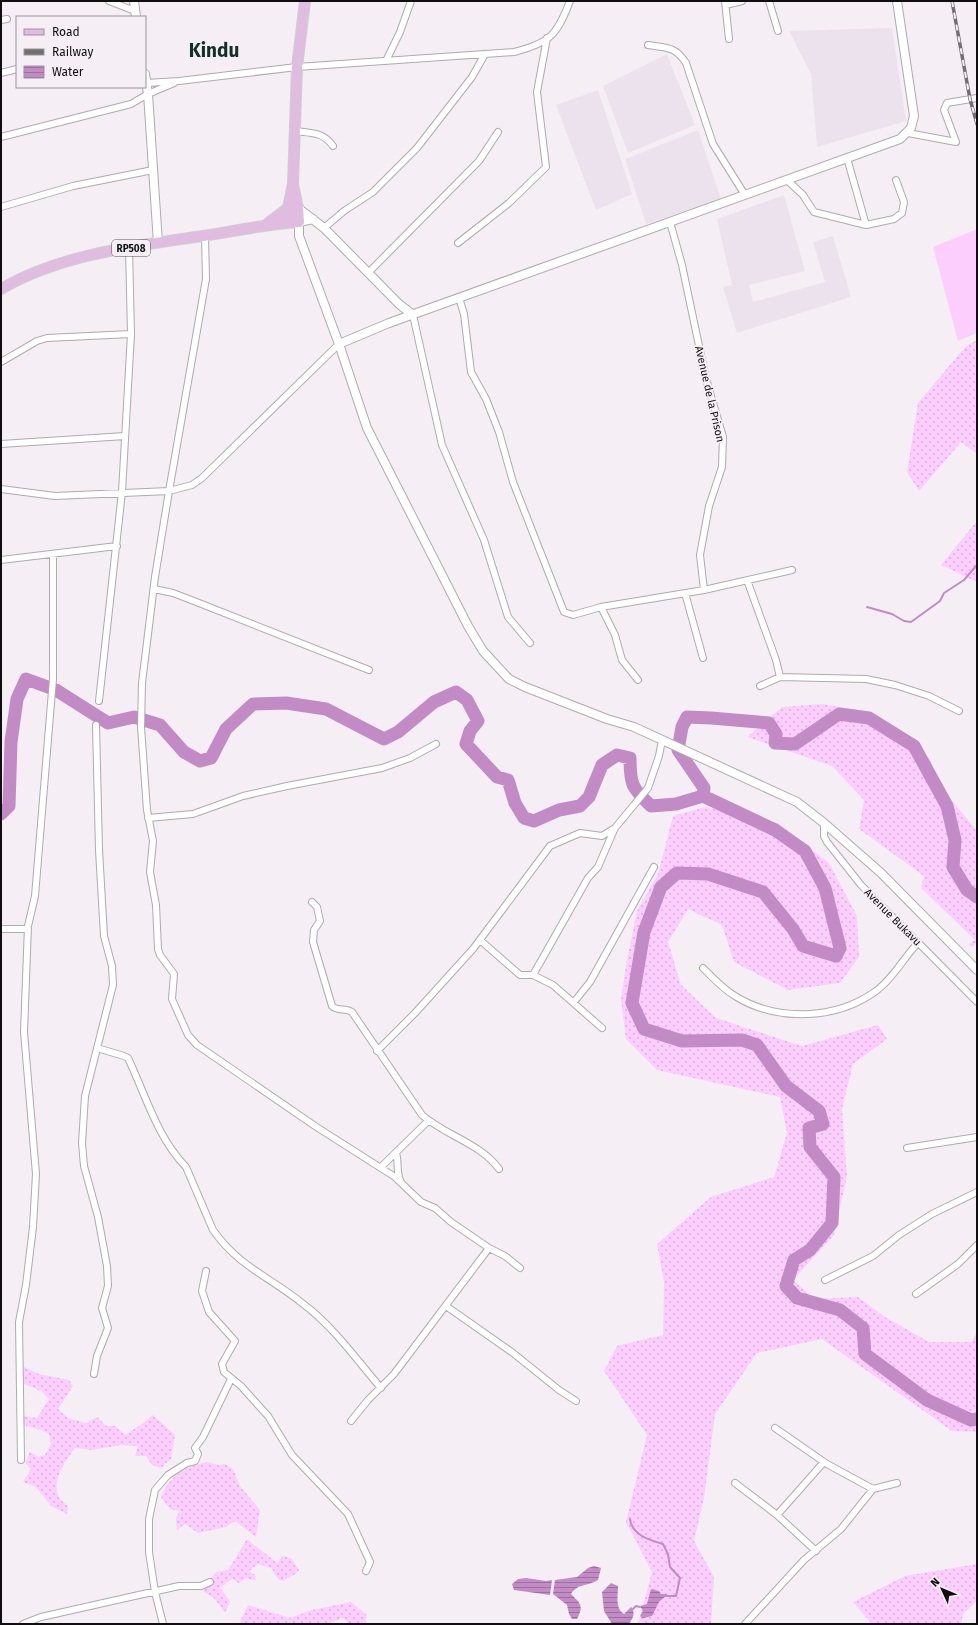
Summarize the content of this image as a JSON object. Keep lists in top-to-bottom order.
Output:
{
  "streets": {
    "main road": ["RP508"],
    "street": ["Avenue de la Prison", "Avenue Bukavu"]
  },
  "districts": ["Kindu"],
  "legend": ["Road", "Railway", "Water"],
  "north": "top left"
}
